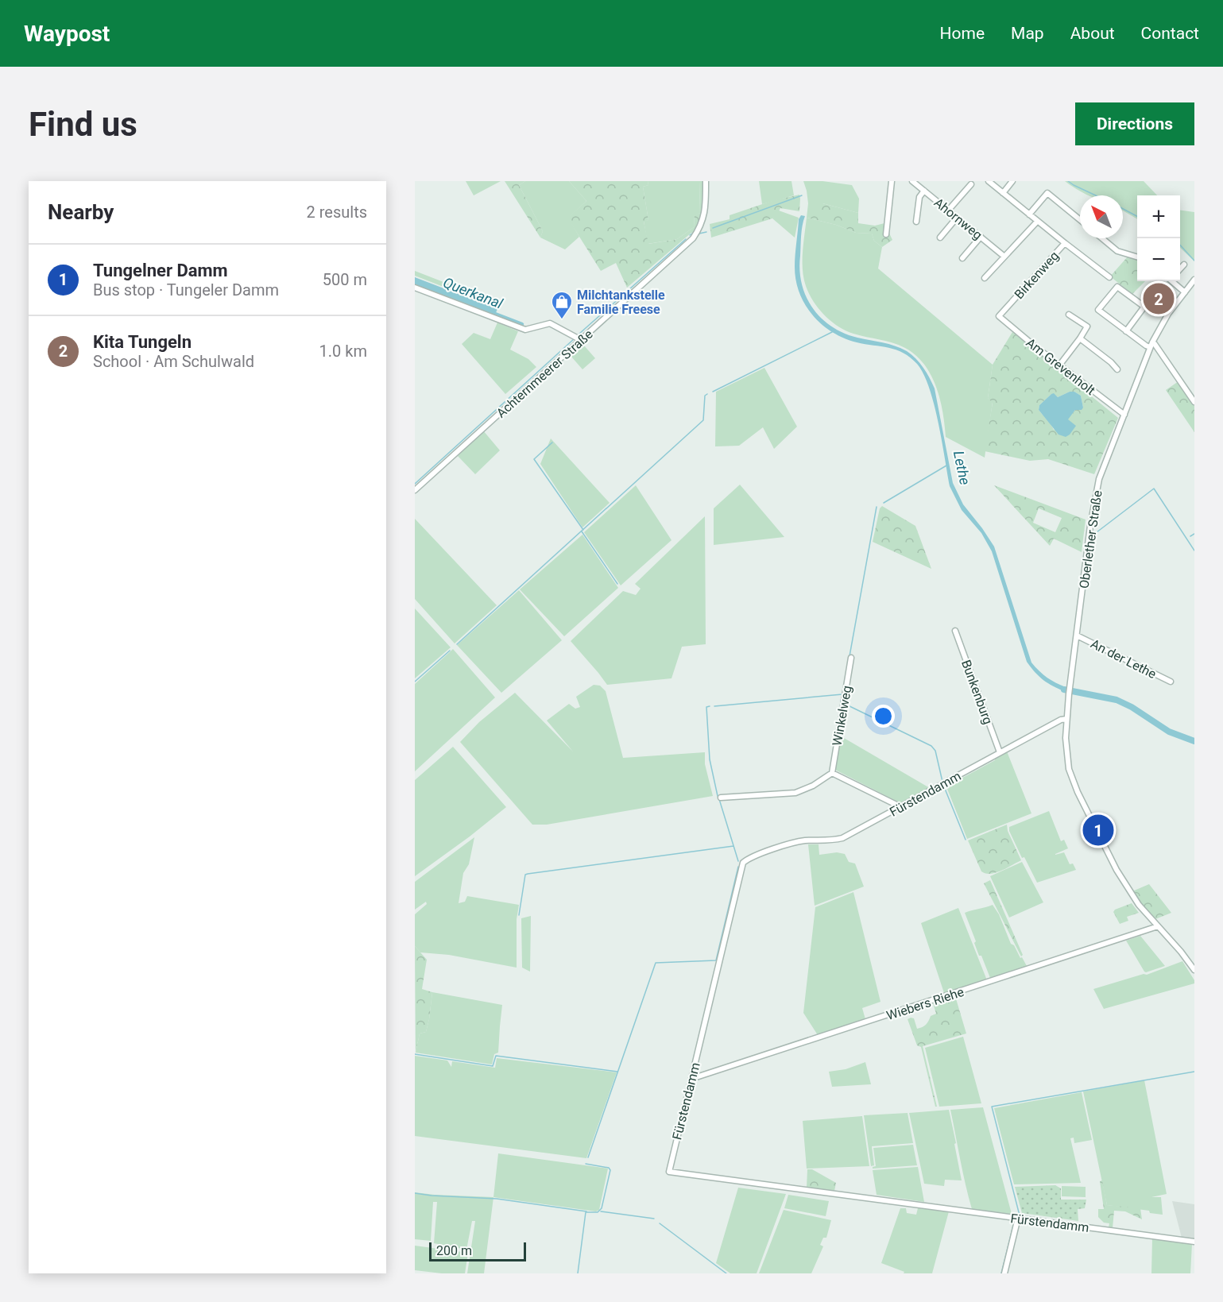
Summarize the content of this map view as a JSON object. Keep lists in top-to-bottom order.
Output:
{
  "streets": {
    "street": [
      "Ahornweg",
      "Birkenweg",
      "Am Grevenholt",
      "Achternmeerer Straße",
      "Oberlether Straße",
      "An der Lethe",
      "Bunkenburg",
      "Winkelweg",
      "Fürstendamm",
      "Wiebers Riehe"
    ]
  },
  "crossings": [
    ["Birkenweg", "Am Grevenholt"],
    ["Am Grevenholt", "Oberlether Straße"],
    ["Oberlether Straße", "An der Lethe"],
    ["Oberlether Straße", "Fürstendamm"],
    ["Oberlether Straße", "Wiebers Riehe"],
    ["Bunkenburg", "Fürstendamm"],
    ["Fürstendamm", "Wiebers Riehe"]
  ],
  "water": ["Querkanal", "Lethe"],
  "places": {
    "shop": ["Milchtankstelle Familie Freese"]
  },
  "scale_bar": "200 m",
  "north": "top left",
  "page": {
    "header": "Waypost",
    "nav": [
      "Home",
      "Map",
      "About",
      "Contact"
    ],
    "buttons": "Directions",
    "title": "Find us",
    "heading": ["Nearby", "2 results"],
    "map_buttons": ["+", "−"],
    "list": [
      {
        "mark": "1",
        "name": "Tungelner Damm",
        "note": "Bus stop · Tungeler Damm",
        "value": "500 m"
      },
      {
        "mark": "2",
        "name": "Kita Tungeln",
        "note": "School · Am Schulwald",
        "value": "1.0 km"
      }
    ],
    "pins": ["2", "1"],
    "scale": "200 m"
  }
}
